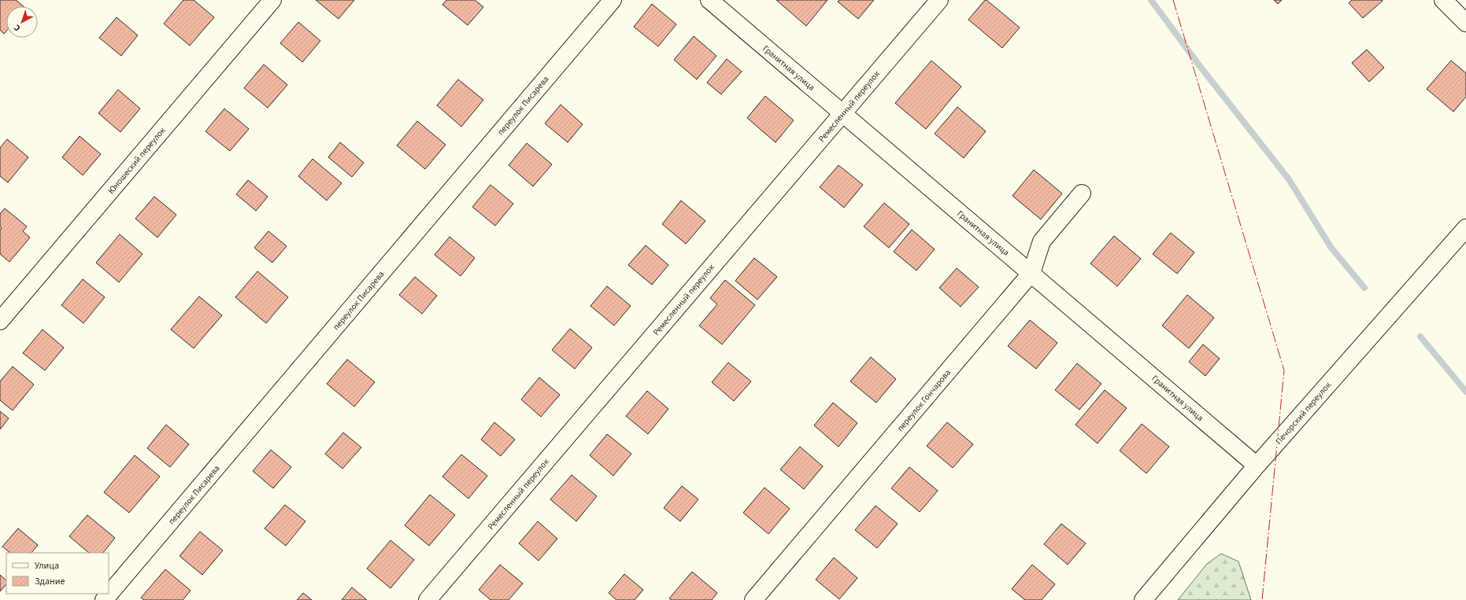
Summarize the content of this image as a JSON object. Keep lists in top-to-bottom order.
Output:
{
  "streets": {
    "street": [
      "Гранитная улица",
      "переулок Писарева",
      "Ремесленный переулок",
      "Юношеский переулок",
      "переулок Гончарова",
      "Печорский переулок"
    ]
  },
  "crossings": [
    ["Гранитная улица", "Ремесленный переулок"],
    ["Гранитная улица", "переулок Гончарова"],
    ["Гранитная улица", "Печорский переулок"]
  ],
  "legend": ["Улица", "Здание"],
  "north": "bottom left"
}
